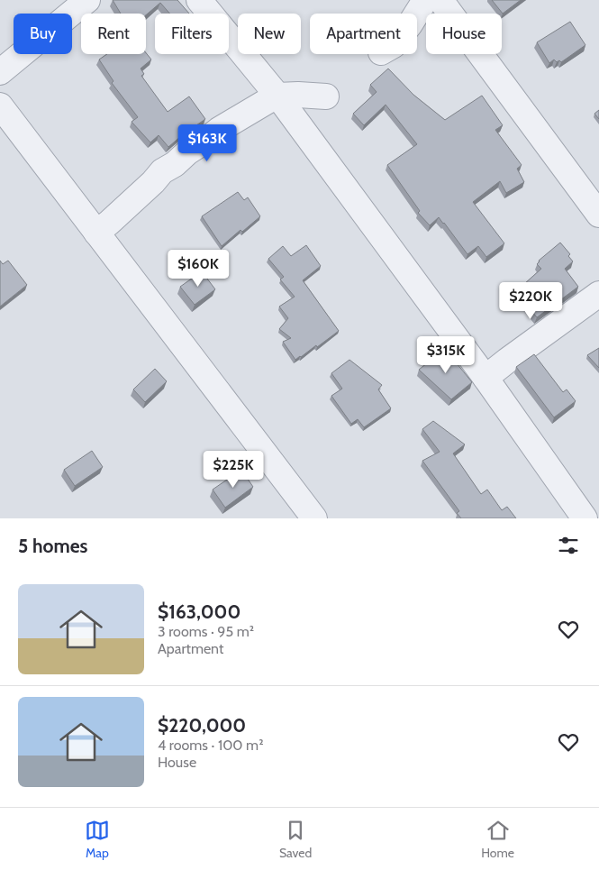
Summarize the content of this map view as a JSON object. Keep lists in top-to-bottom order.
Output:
{
  "page": {
    "chip": [
      "Buy",
      "Rent",
      "Filters",
      "New",
      "Apartment",
      "House"
    ],
    "price": [
      "$163K",
      "$160K",
      "$220K",
      "$315K",
      "$225K"
    ],
    "heading": "5 homes",
    "list": [
      {
        "name": "$163,000",
        "note": "3 rooms · 95 m² · Apartment"
      },
      {
        "name": "$220,000",
        "note": "4 rooms · 100 m² · House"
      }
    ],
    "tabs": ["Map", "Saved", "Home"]
  }
}
